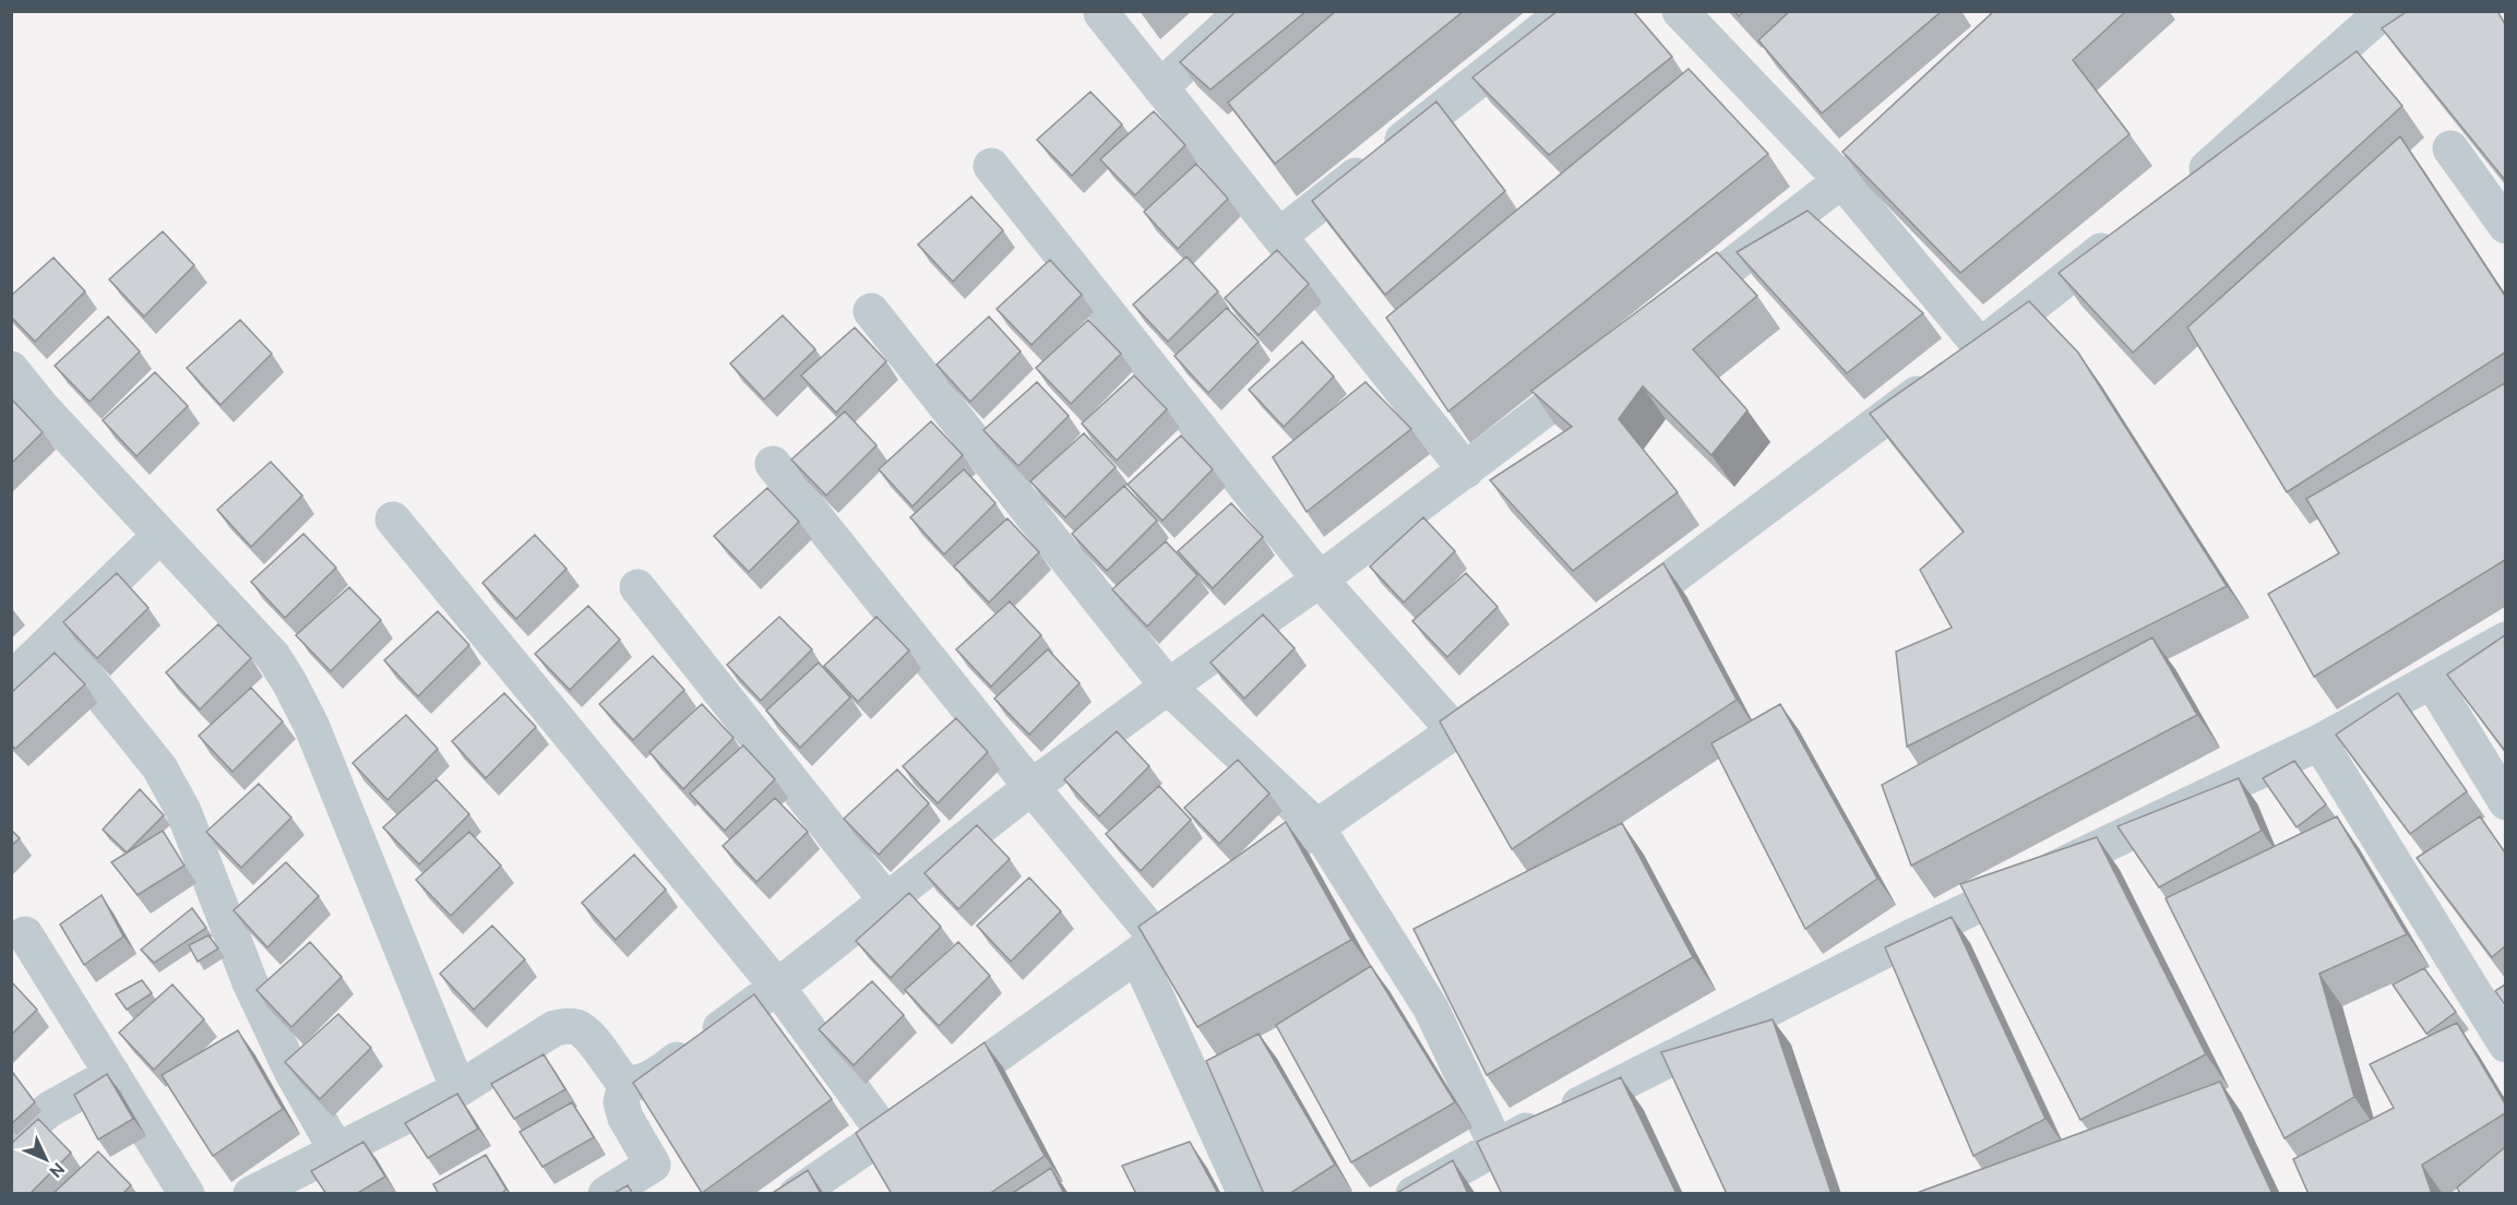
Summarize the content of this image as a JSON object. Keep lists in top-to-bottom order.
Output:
{
  "north": "bottom right"
}
